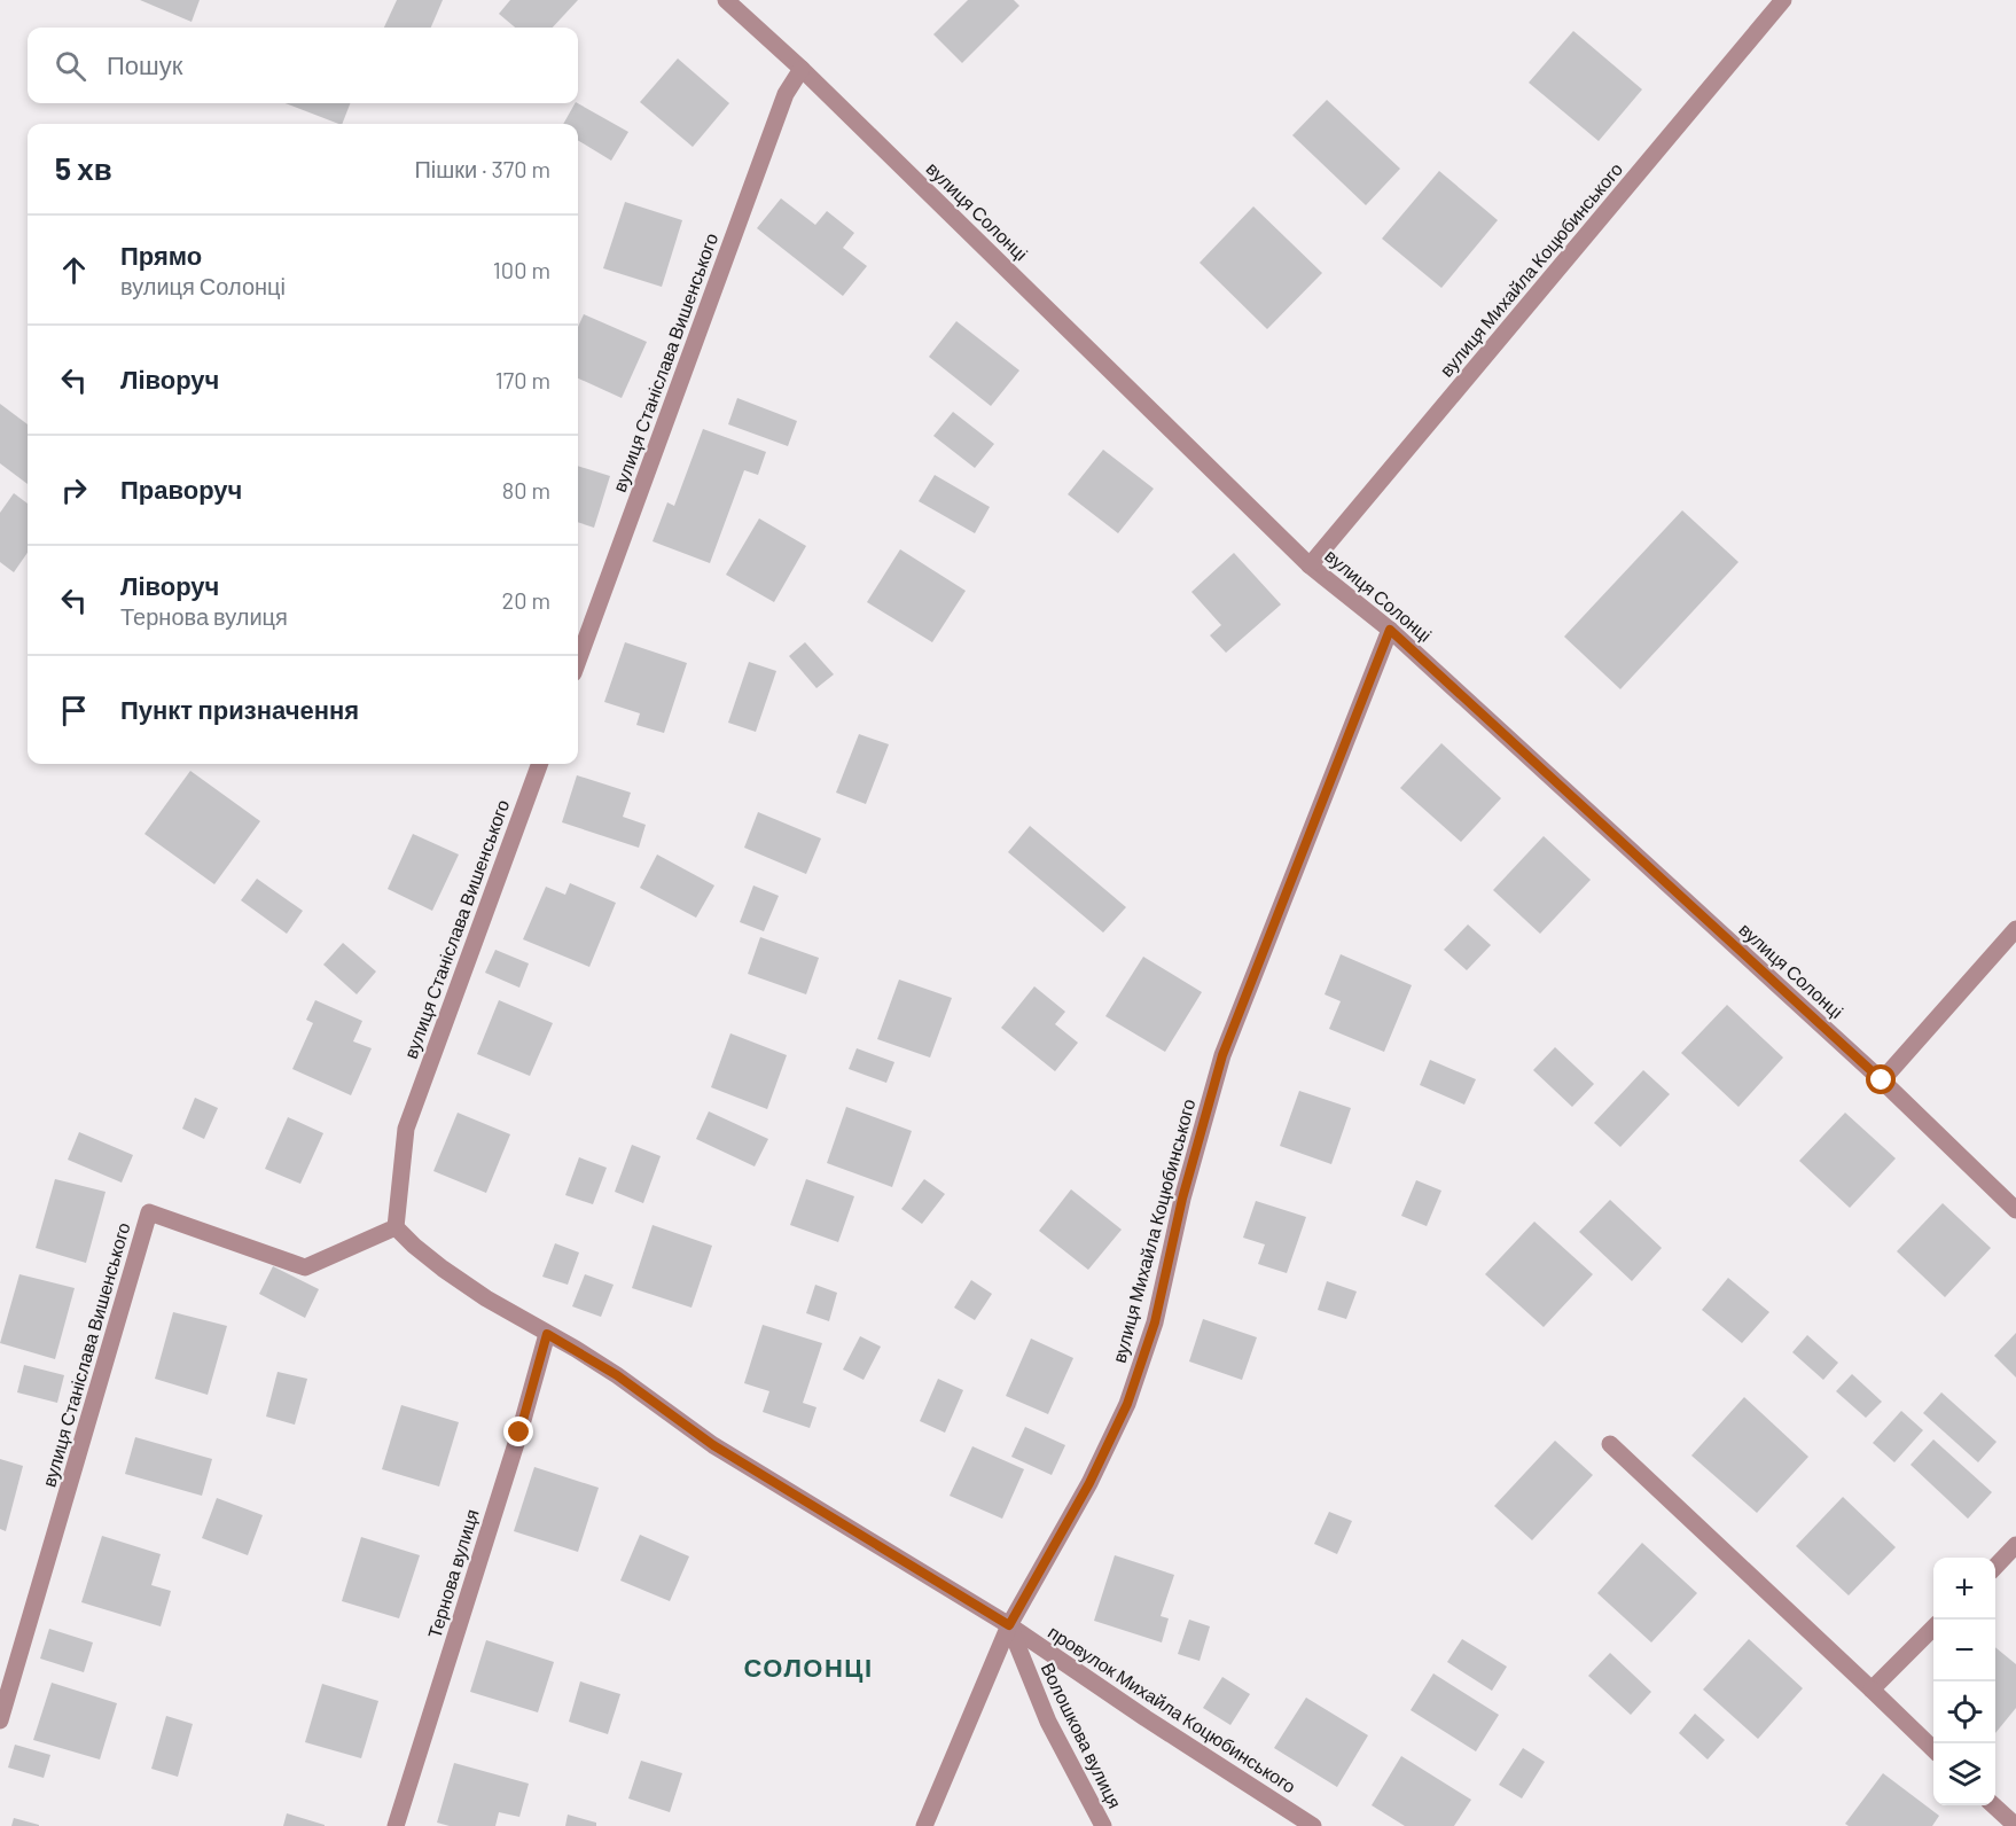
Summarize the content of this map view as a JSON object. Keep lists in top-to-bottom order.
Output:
{
  "streets": {
    "street": [
      "вулиця Солонці",
      "вулиця Михайла Коцюбинського",
      "вулиця Станіслава Вишенського",
      "Тернова вулиця",
      "провулок Михайла Коцюбинського",
      "Волошкова вулиця"
    ]
  },
  "crossings": [
    ["вулиця Солонці", "вулиця Михайла Коцюбинського"],
    ["вулиця Солонці", "вулиця Станіслава Вишенського"],
    ["вулиця Михайла Коцюбинського", "провулок Михайла Коцюбинського"],
    ["вулиця Михайла Коцюбинського", "Волошкова вулиця"],
    ["вулиця Станіслава Вишенського", "провулок Михайла Коцюбинського"],
    ["Тернова вулиця", "провулок Михайла Коцюбинського"],
    ["провулок Михайла Коцюбинського", "Волошкова вулиця"]
  ],
  "districts": ["СОЛОНЦІ"],
  "page": {
    "search": "Пошук",
    "heading": ["5 хв", "Пішки · 370 m"],
    "list": [
      ["Прямо", "вулиця Солонці", "100 m"],
      ["Ліворуч", "170 m"],
      ["Праворуч", "80 m"],
      ["Ліворуч", "Тернова вулиця", "20 m"],
      "Пункт призначення"
    ],
    "map_buttons": ["+", "−"]
  }
}
